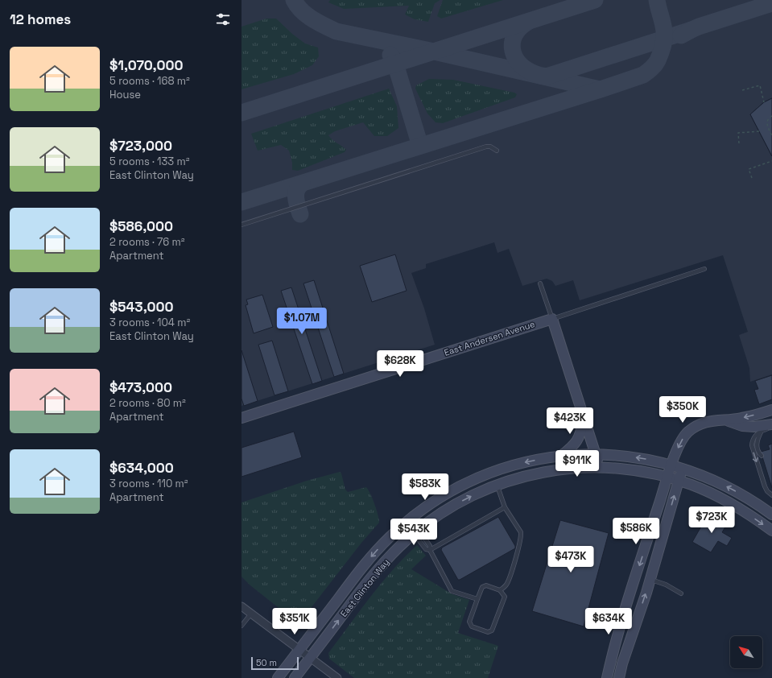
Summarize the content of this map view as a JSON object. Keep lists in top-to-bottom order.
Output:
{
  "streets": {
    "main road": ["East Andersen Avenue", "East Clinton Way"]
  },
  "scale_bar": "50 m",
  "north": "top left",
  "page": {
    "heading": "12 homes",
    "list": [
      {
        "name": "$1,070,000",
        "note": "5 rooms · 168 m² · House"
      },
      {
        "name": "$723,000",
        "note": "5 rooms · 133 m² · East Clinton Way"
      },
      {
        "name": "$586,000",
        "note": "2 rooms · 76 m² · Apartment"
      },
      {
        "name": "$543,000",
        "note": "3 rooms · 104 m² · East Clinton Way"
      },
      {
        "name": "$473,000",
        "note": "2 rooms · 80 m² · Apartment"
      },
      {
        "name": "$634,000",
        "note": "3 rooms · 110 m² · Apartment"
      }
    ],
    "price": [
      "$1.07M",
      "$628K",
      "$350K",
      "$423K",
      "$911K",
      "$583K",
      "$723K",
      "$586K",
      "$543K",
      "$473K",
      "$351K",
      "$634K"
    ],
    "scale": "50 m"
  }
}
